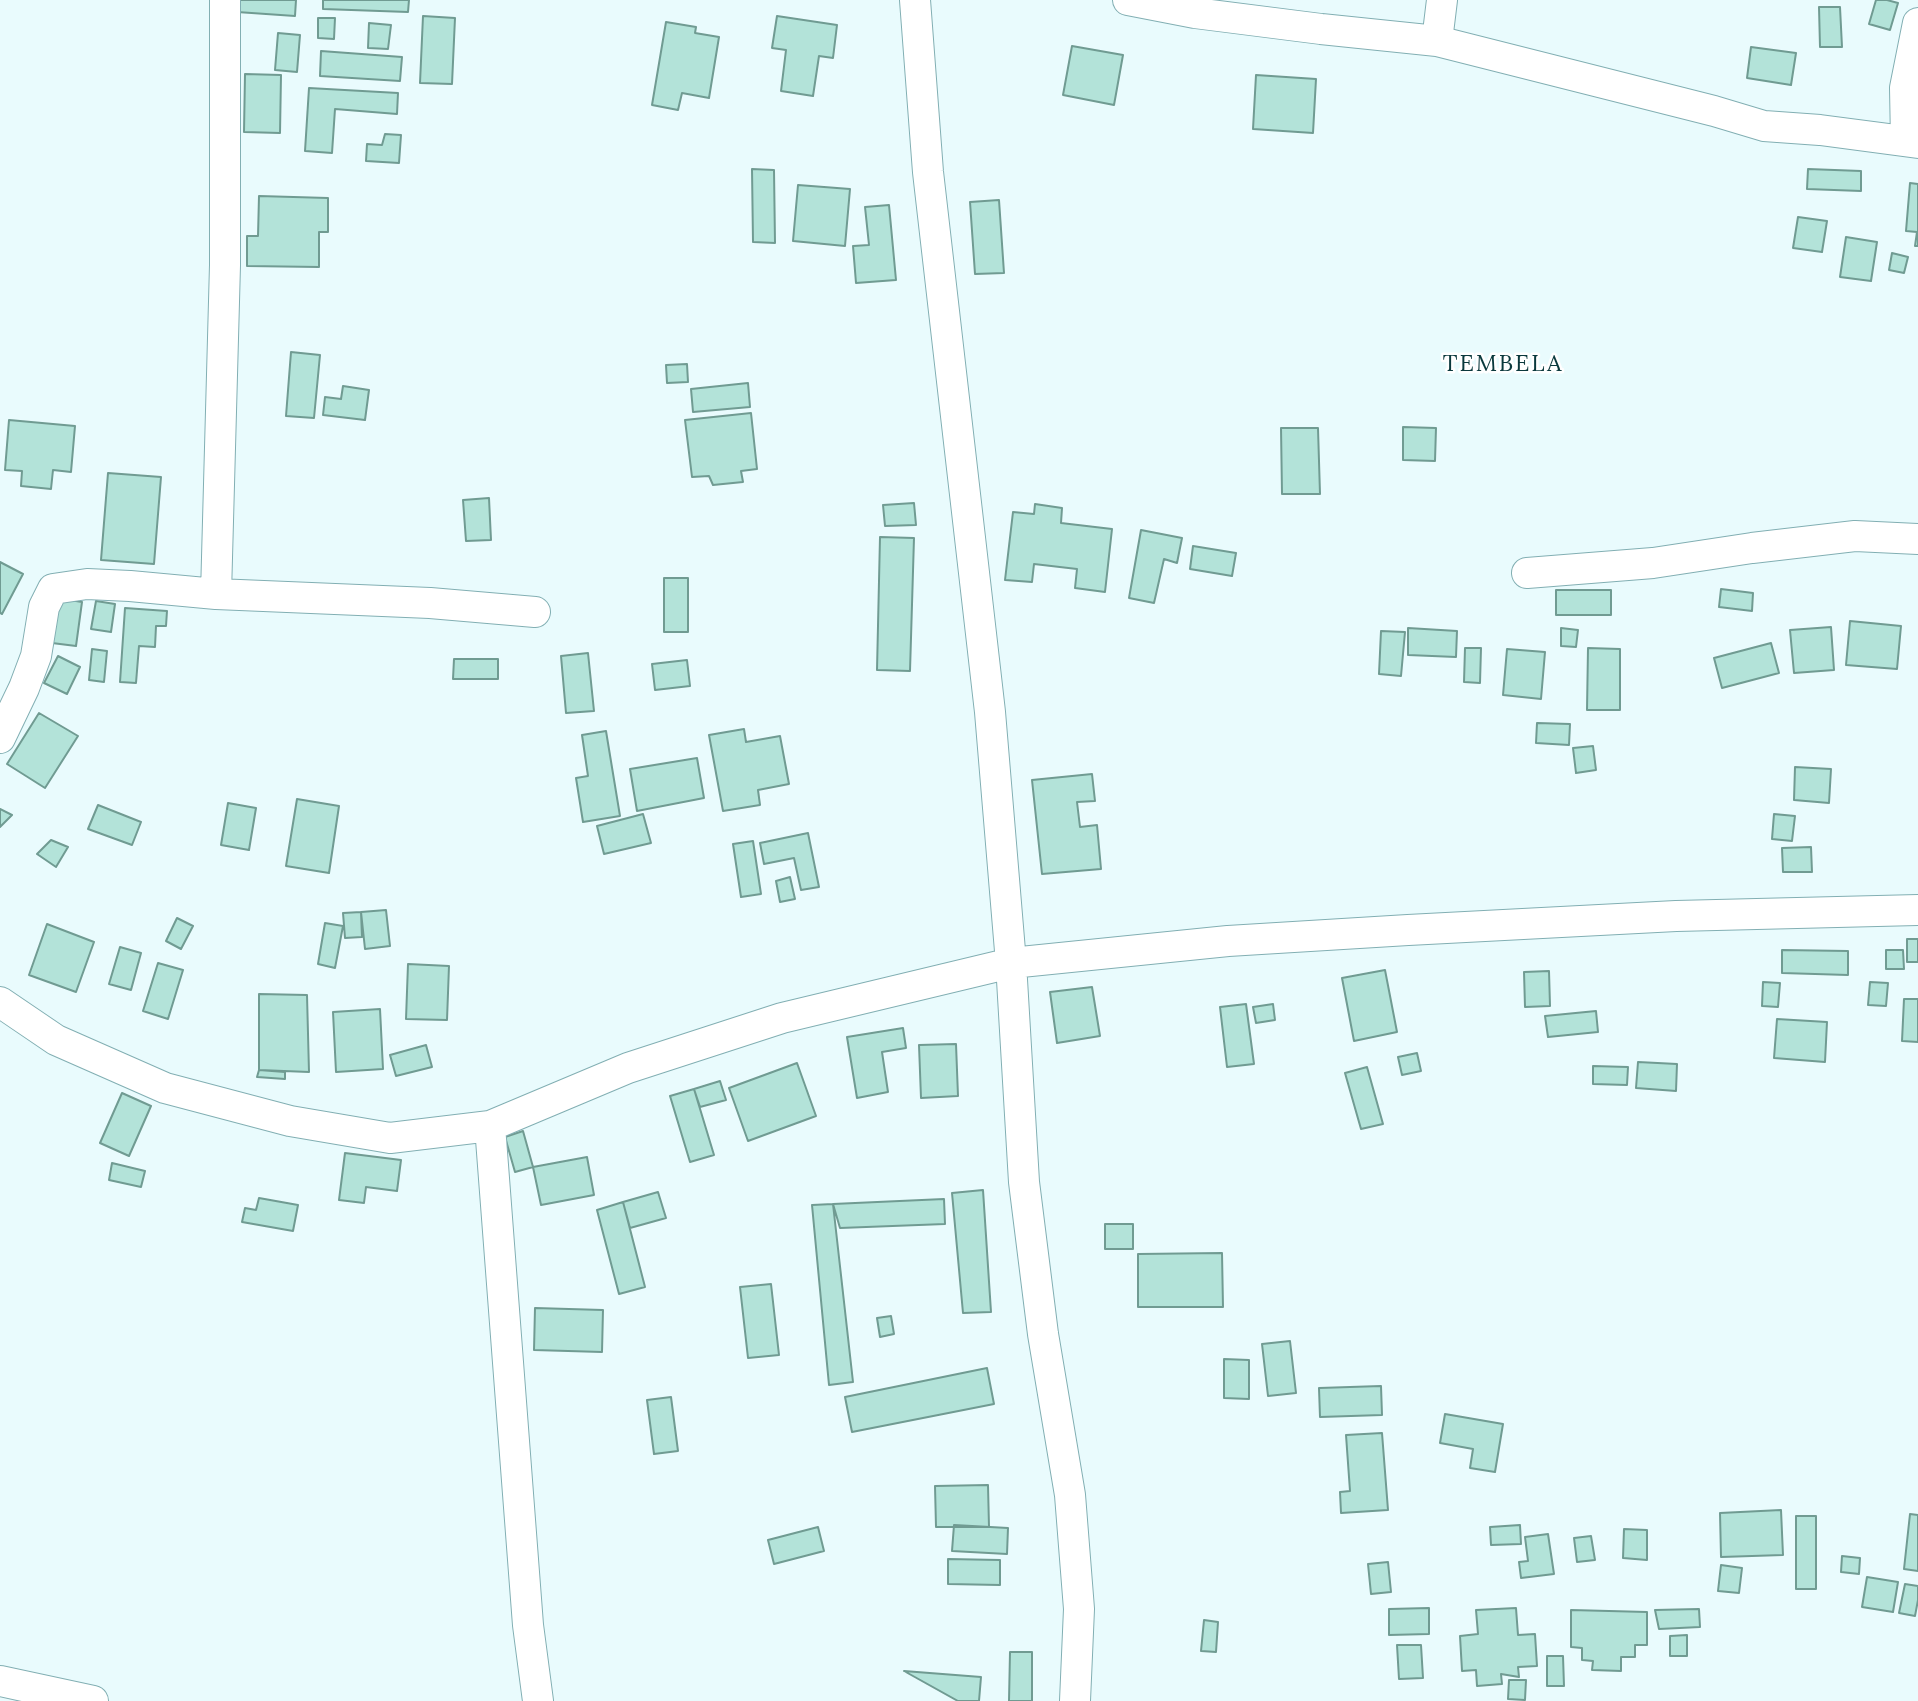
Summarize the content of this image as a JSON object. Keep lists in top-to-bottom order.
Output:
{
  "districts": ["TEMBELA"]
}
